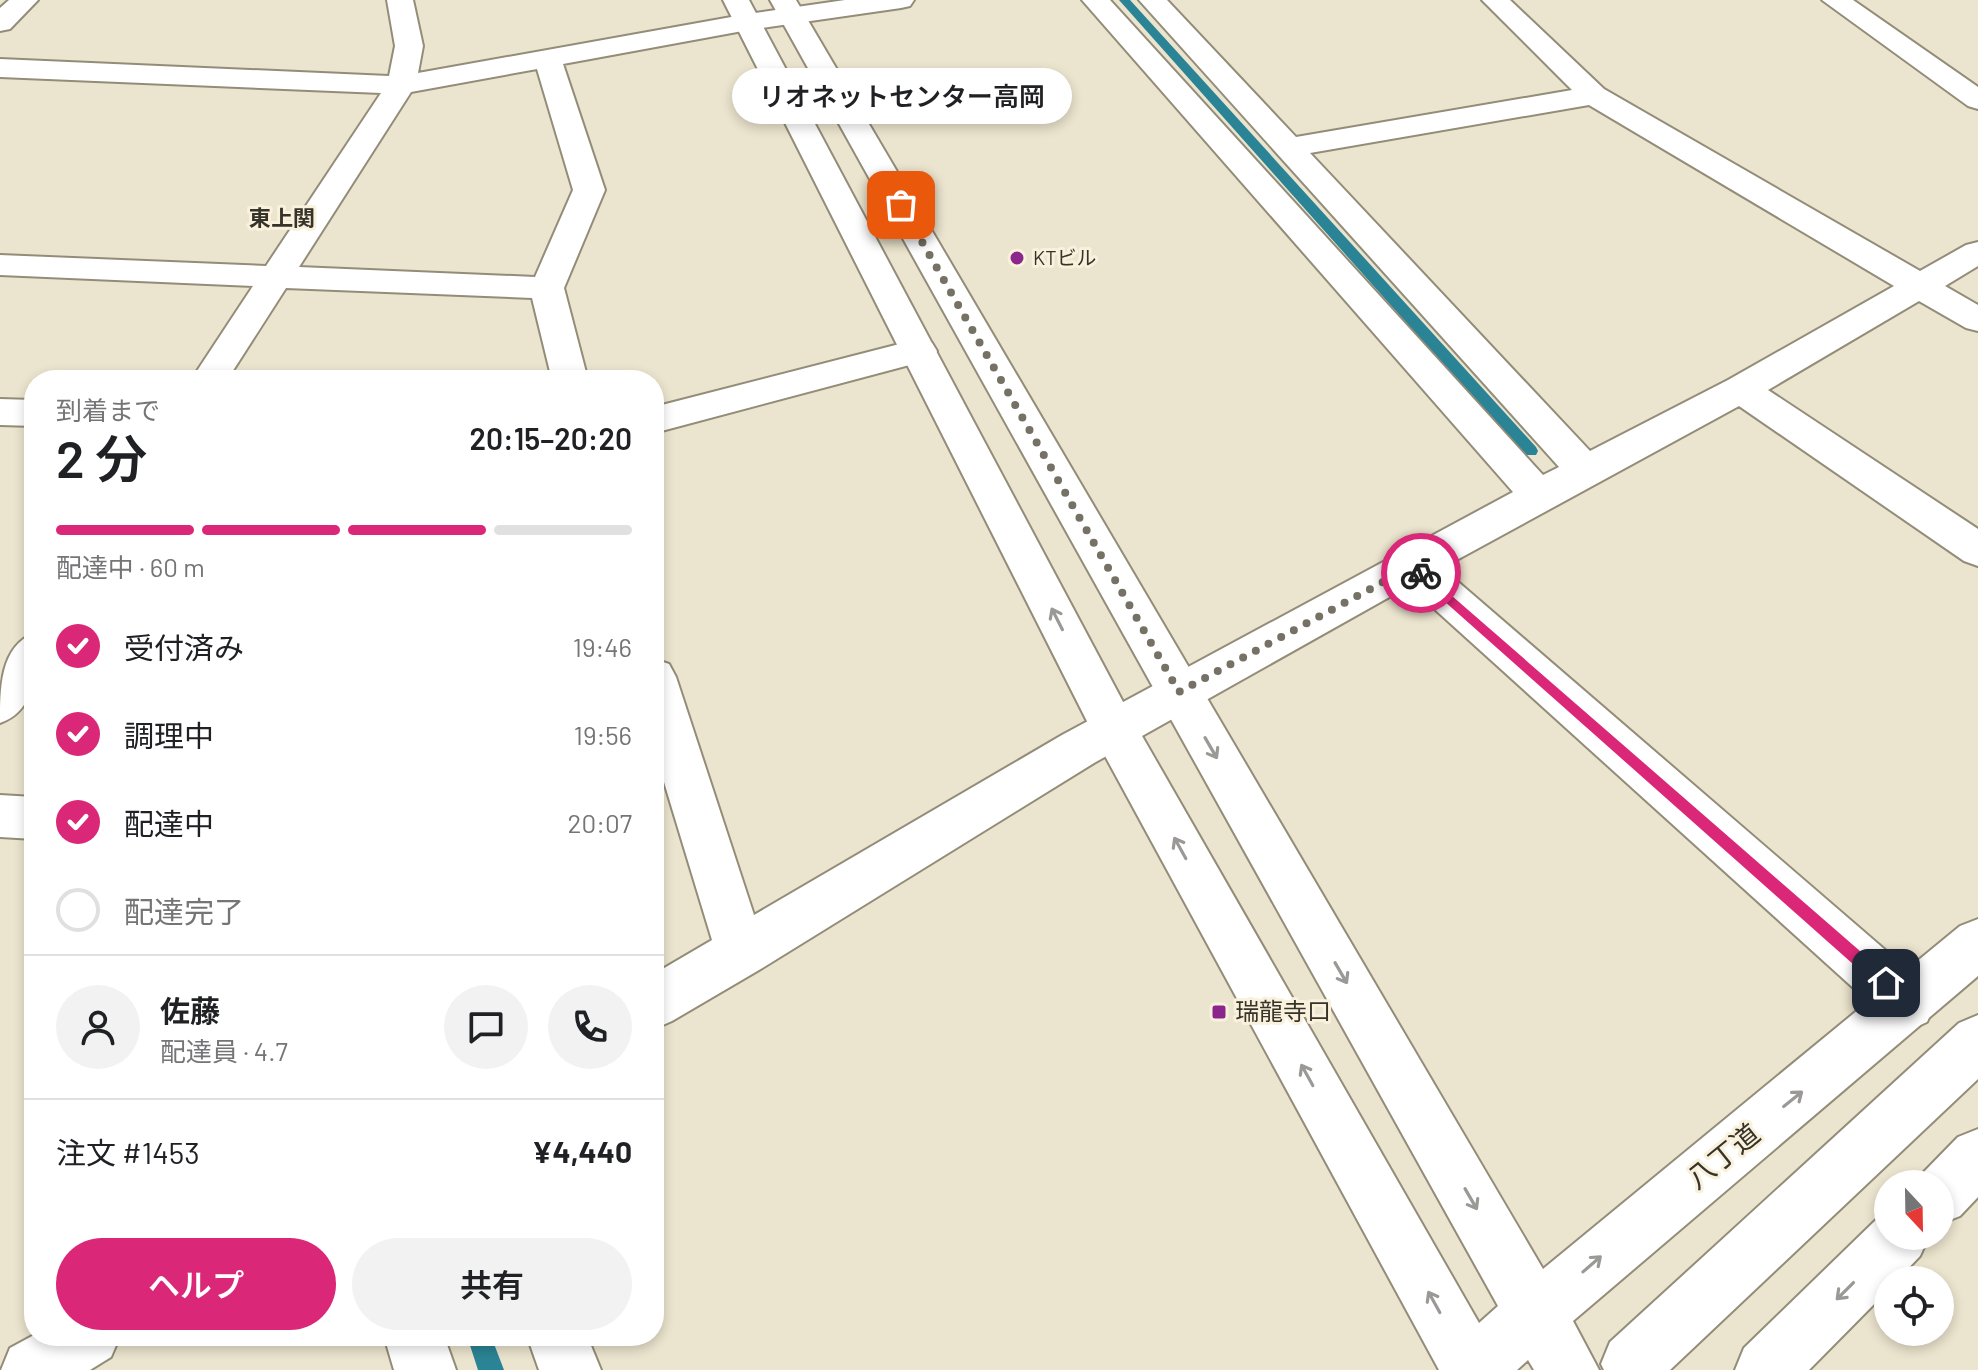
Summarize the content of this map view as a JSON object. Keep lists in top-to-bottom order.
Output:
{
  "streets": {
    "street": ["八丁道"]
  },
  "districts": ["東上関"],
  "places": {
    "other": ["リオネットセンター高岡", "KTビル"],
    "transit": ["瑞龍寺口"]
  },
  "north": "bottom",
  "page": {
    "bubble": "リオネットセンター高岡",
    "heading": ["2 分", "到着まで", "20:15–20:20"],
    "panel": [
      "佐藤",
      "配達員 · 4.7",
      "注文 #1453",
      "¥4,440"
    ],
    "bar": "配達中 · 60 m",
    "list": [
      ["受付済み", "19:46"],
      ["調理中", "19:56"],
      ["配達中", "20:07"],
      "配達完了"
    ],
    "buttons": ["ヘルプ", "共有"]
  }
}
